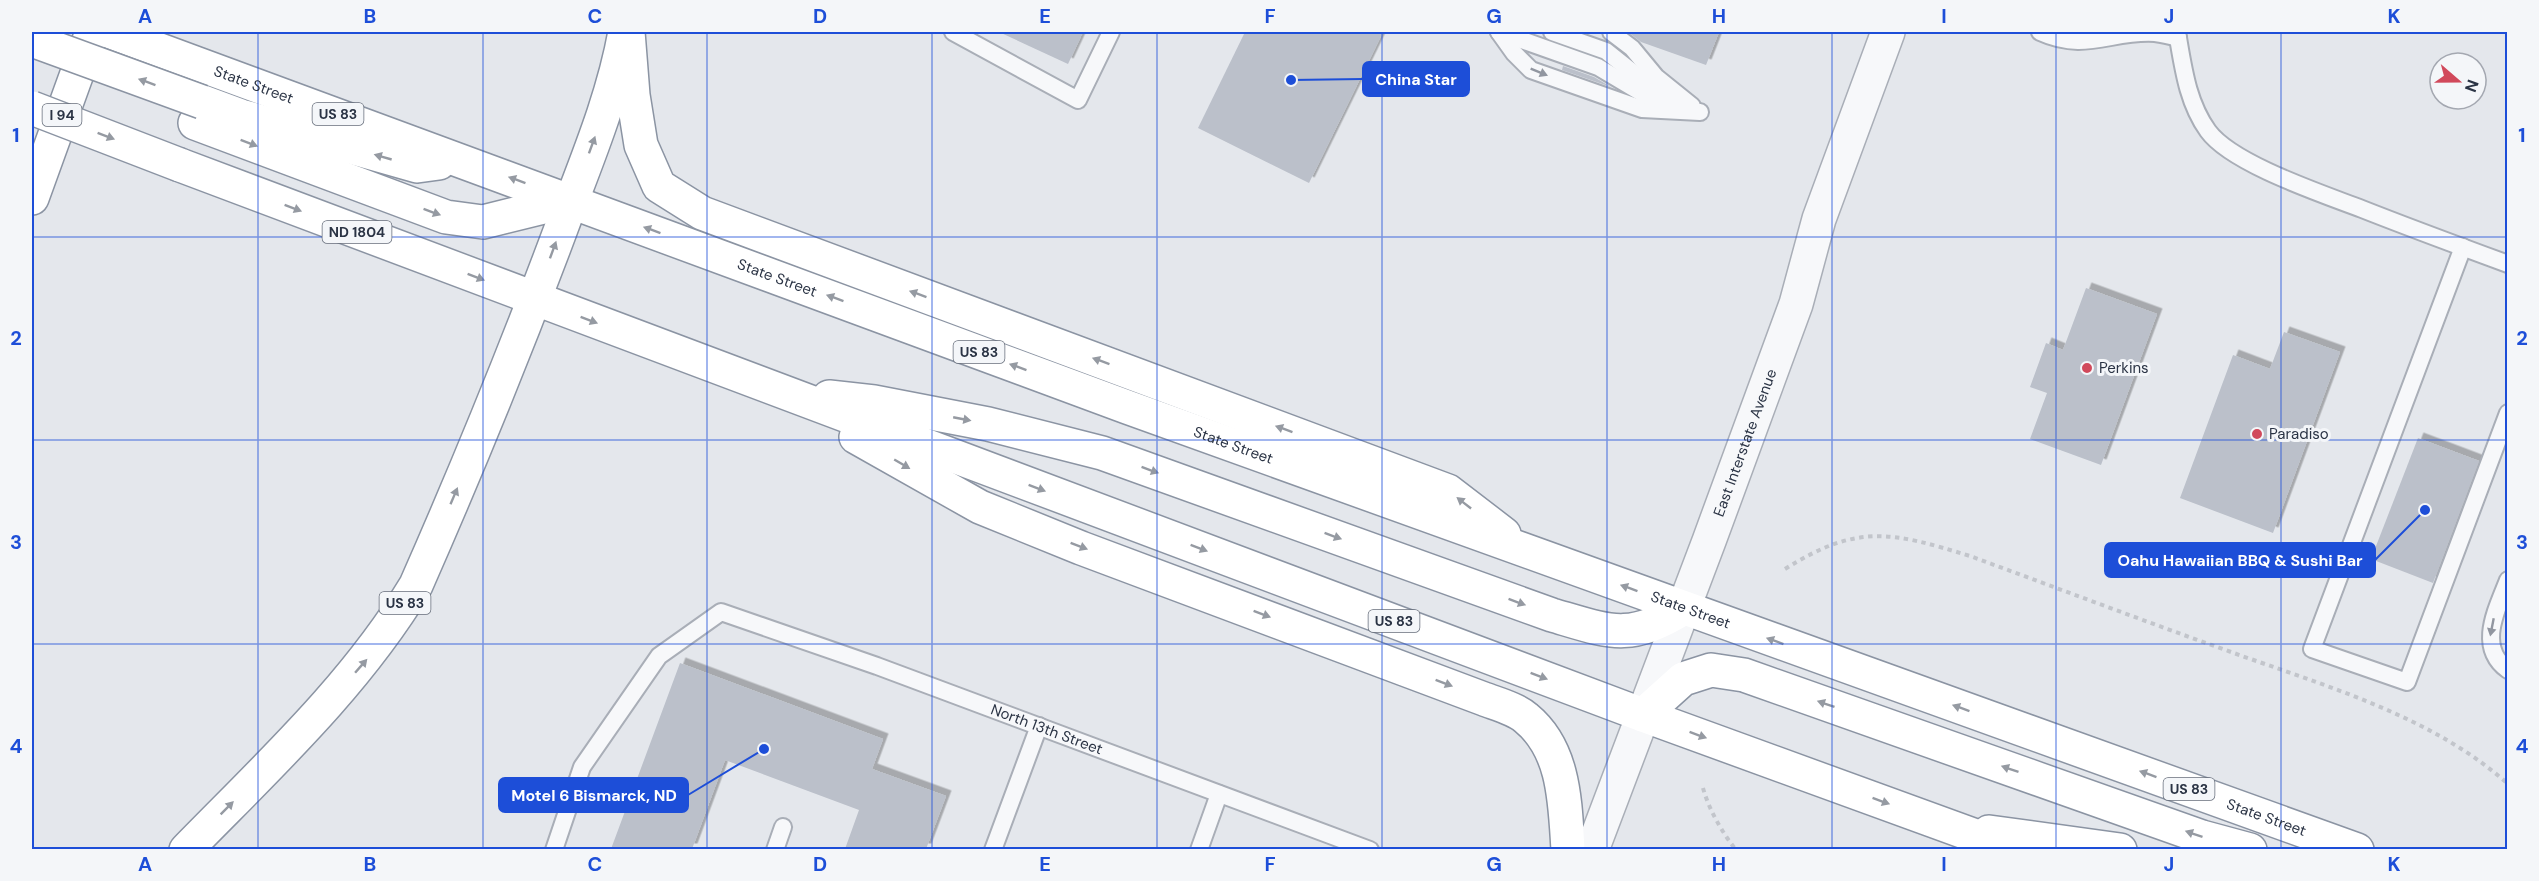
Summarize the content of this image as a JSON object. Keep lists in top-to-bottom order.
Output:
{
  "streets": {
    "highway": [
      "State Street",
      "US 83",
      "I 94",
      "ND 1804"
    ],
    "street": ["East Interstate Avenue"],
    "lane": ["North 13th Street"]
  },
  "crossings": [
    ["State Street", "East Interstate Avenue"],
    ["US 83", "ND 1804"],
    ["US 83", "East Interstate Avenue"]
  ],
  "places": [
    "China Star",
    "Perkins",
    "Paradiso",
    "Oahu Hawaiian BBQ & Sushi Bar",
    "Motel 6 Bismarck, ND"
  ],
  "north": "right",
  "grid": {
    "columns": [
      "A",
      "B",
      "C",
      "D",
      "E",
      "F",
      "G",
      "H",
      "I",
      "J",
      "K"
    ],
    "rows": [
      "1",
      "2",
      "3",
      "4"
    ]
  }
}
